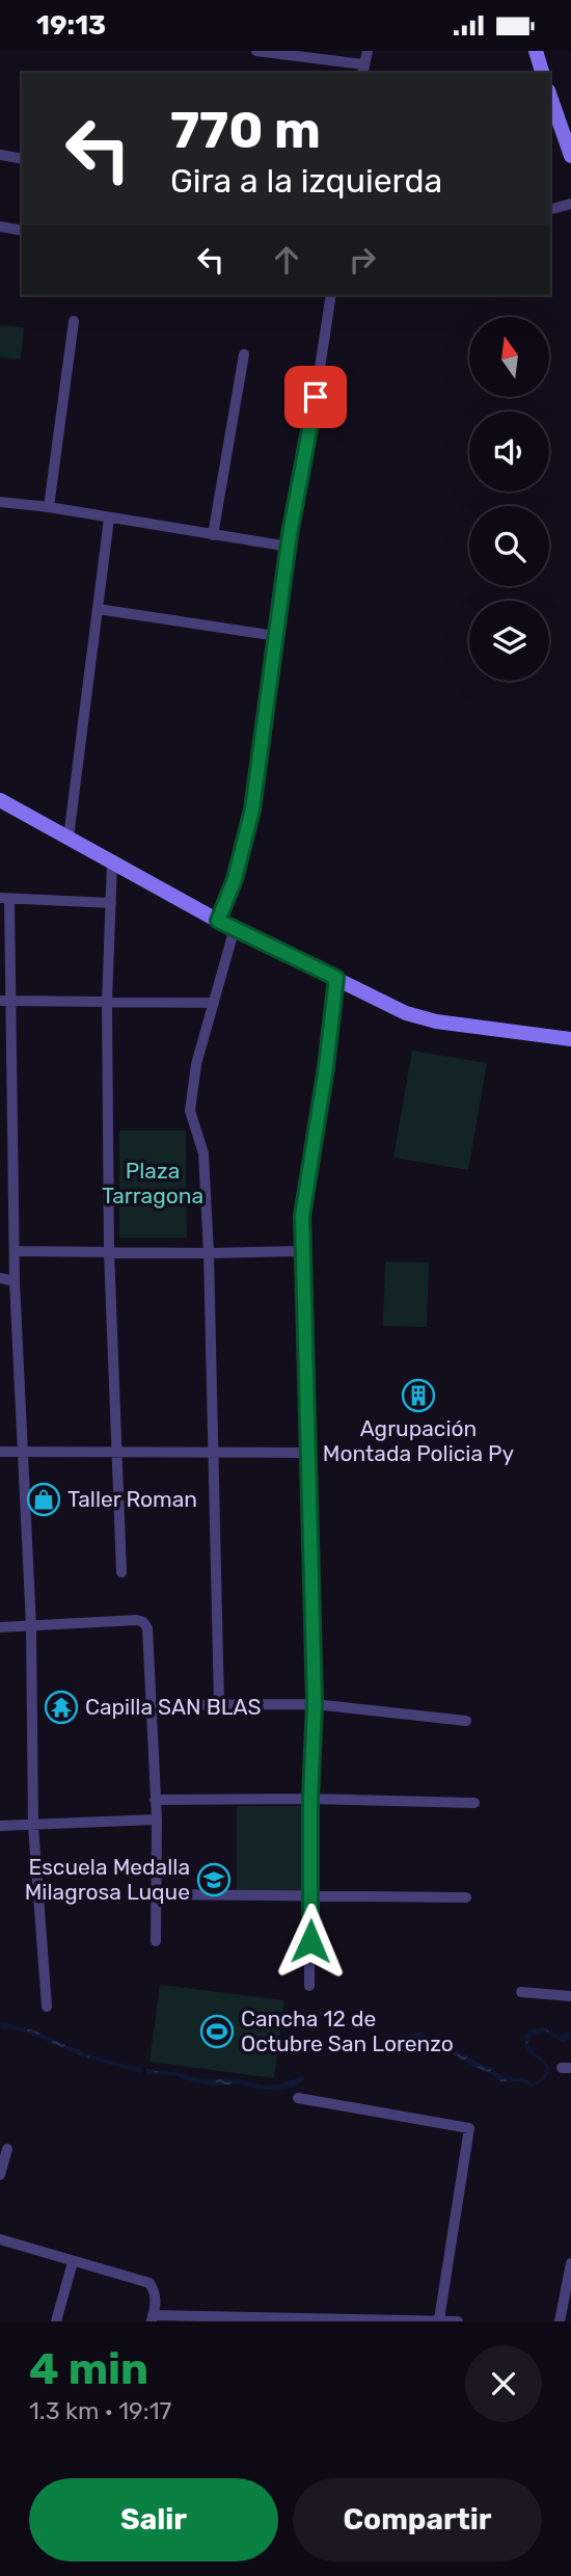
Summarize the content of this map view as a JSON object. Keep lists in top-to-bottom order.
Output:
{
  "parks": ["Plaza Tarragona"],
  "places": {
    "building": ["Agrupación Montada Policia Py"],
    "shop": ["Taller Roman"],
    "temple": ["Capilla SAN BLAS"],
    "school or university": ["Escuela Medalla Milagrosa Luque"],
    "sports": ["Cancha 12 de Octubre San Lorenzo"]
  },
  "north": "top",
  "page": {
    "status": "19:13",
    "turn": ["770 m", "Gira a la izquierda"],
    "heading": ["4 min", "1.3 km · 19:17"],
    "buttons": ["Salir", "Compartir"]
  }
}
